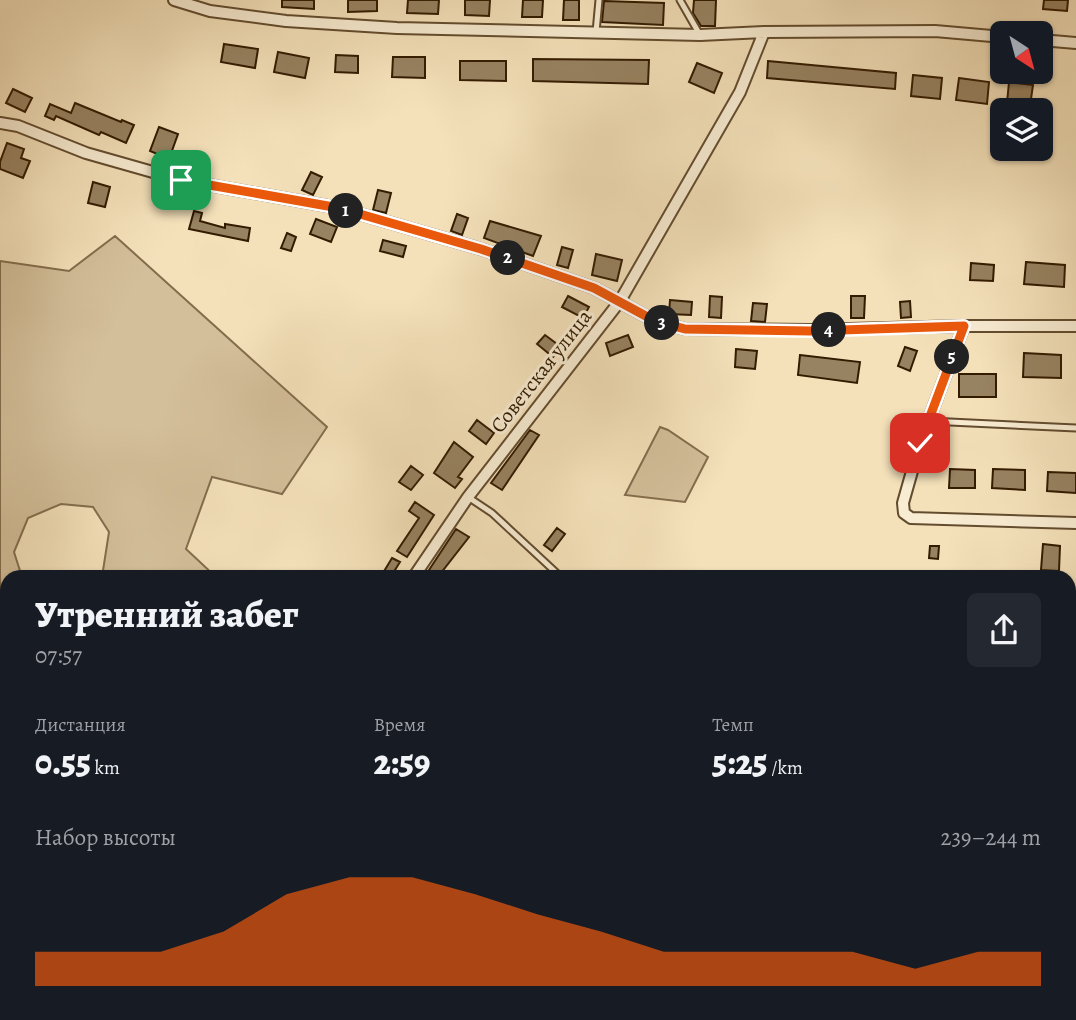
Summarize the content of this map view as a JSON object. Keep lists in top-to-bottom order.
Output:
{
  "streets": {
    "street": ["Советская улица"]
  },
  "north": "bottom right",
  "page": {
    "pins": [
      "1",
      "2",
      "3",
      "4",
      "5"
    ],
    "heading": ["Утренний забег", "07:57"],
    "stats": [
      ["Дистанция", "0.55 km"],
      ["Время", "2:59"],
      ["Темп", "5:25 /km"]
    ],
    "chart": ["Набор высоты", "239–244 m"]
  }
}
